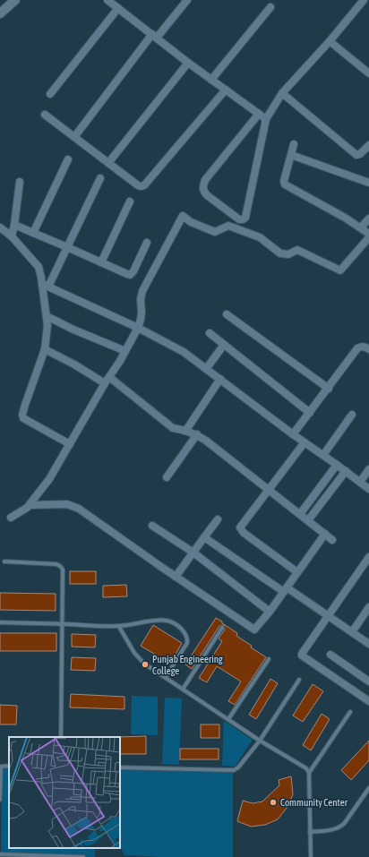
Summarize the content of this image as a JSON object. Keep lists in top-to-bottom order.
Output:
{
  "places": ["Punjab Engineering College", "Community Center"]
}
